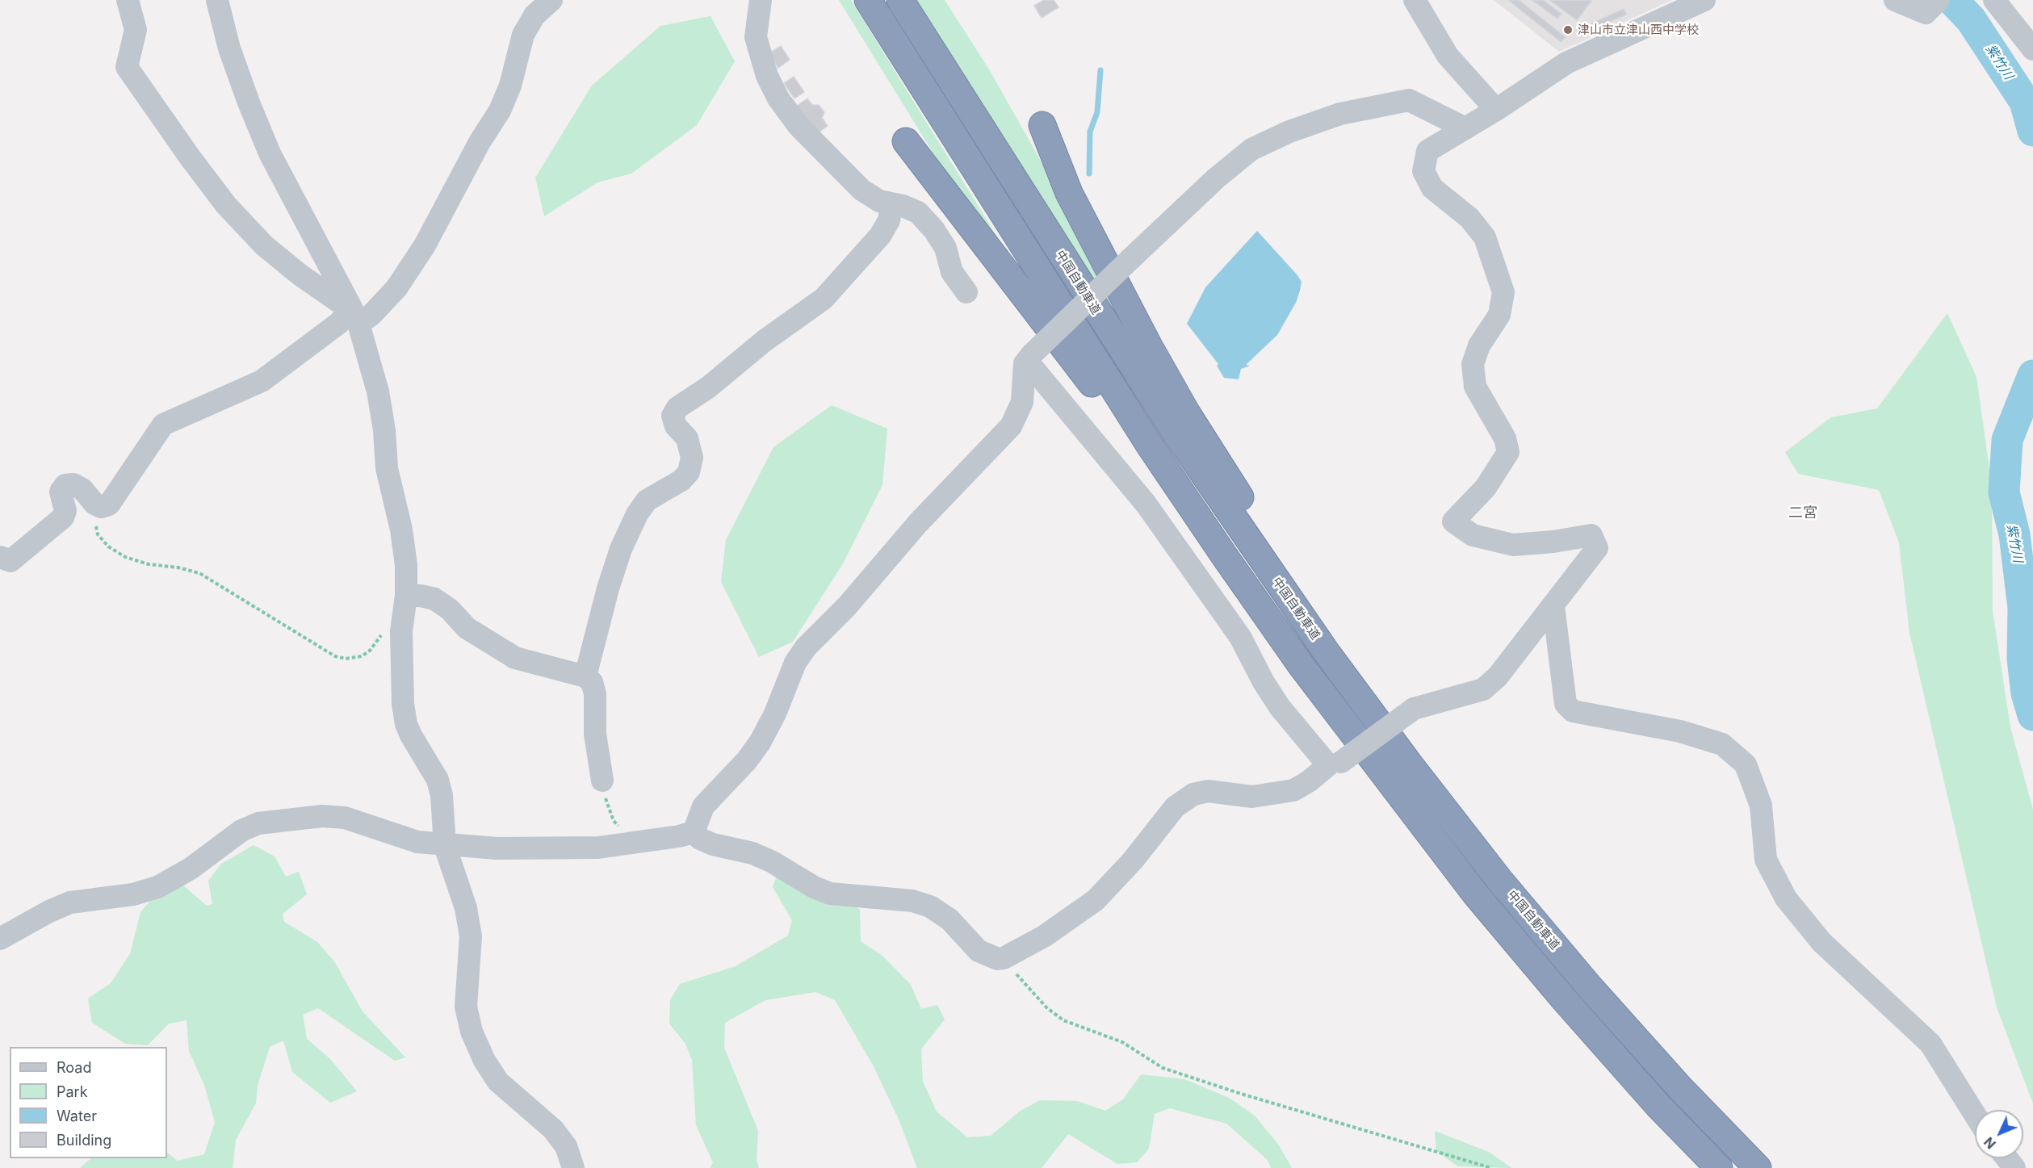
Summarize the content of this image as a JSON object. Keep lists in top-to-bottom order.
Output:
{
  "streets": {
    "highway": ["中国自動車道"]
  },
  "districts": ["二宮"],
  "water": ["紫竹川"],
  "places": ["津山市立津山西中学校"],
  "legend": [
    "Road",
    "Park",
    "Water",
    "Building"
  ],
  "north": "bottom left"
}
